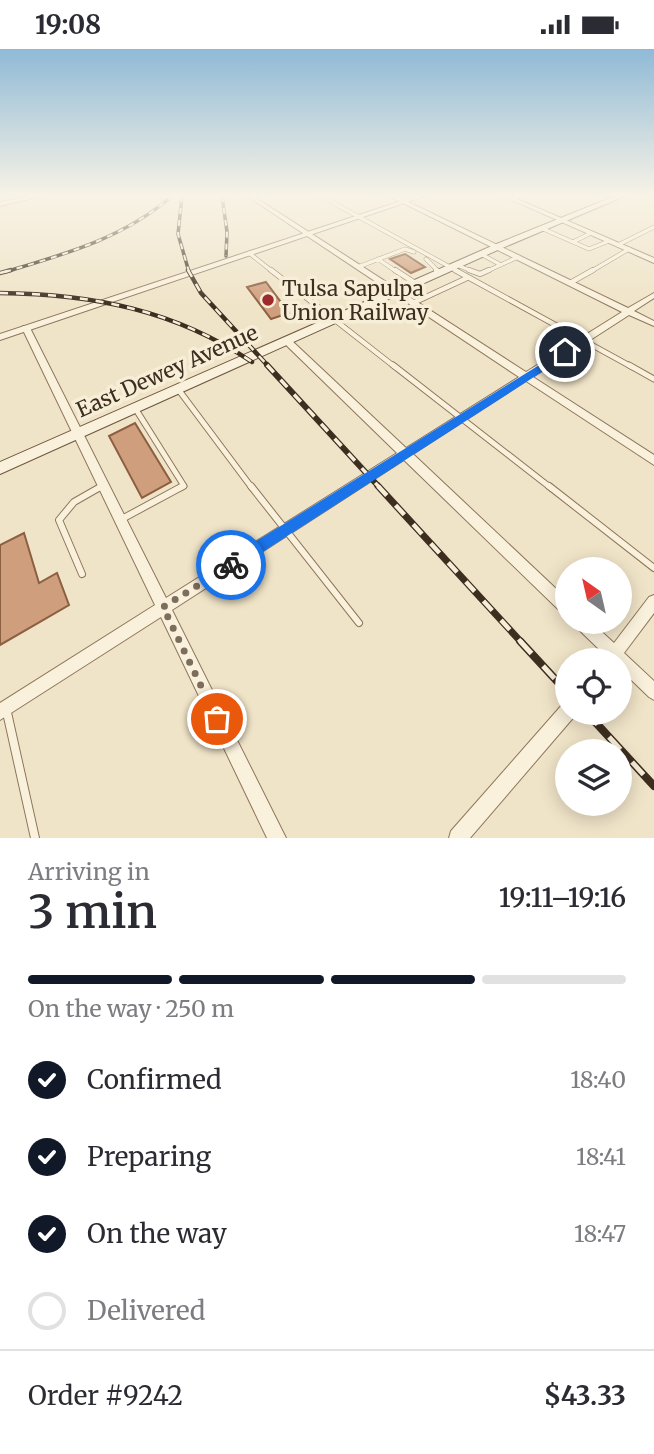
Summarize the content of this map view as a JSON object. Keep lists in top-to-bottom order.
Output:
{
  "streets": {
    "main road": ["East Dewey Avenue"]
  },
  "places": ["Tulsa Sapulpa Union Railway"],
  "north": "top left",
  "page": {
    "status": "19:08",
    "heading": ["3 min", "Arriving in", "19:11–19:16"],
    "panel": ["Order #9242", "$43.33"],
    "bar": "On the way · 250 m",
    "list": [
      ["Confirmed", "18:40"],
      ["Preparing", "18:41"],
      ["On the way", "18:47"],
      "Delivered"
    ]
  }
}
